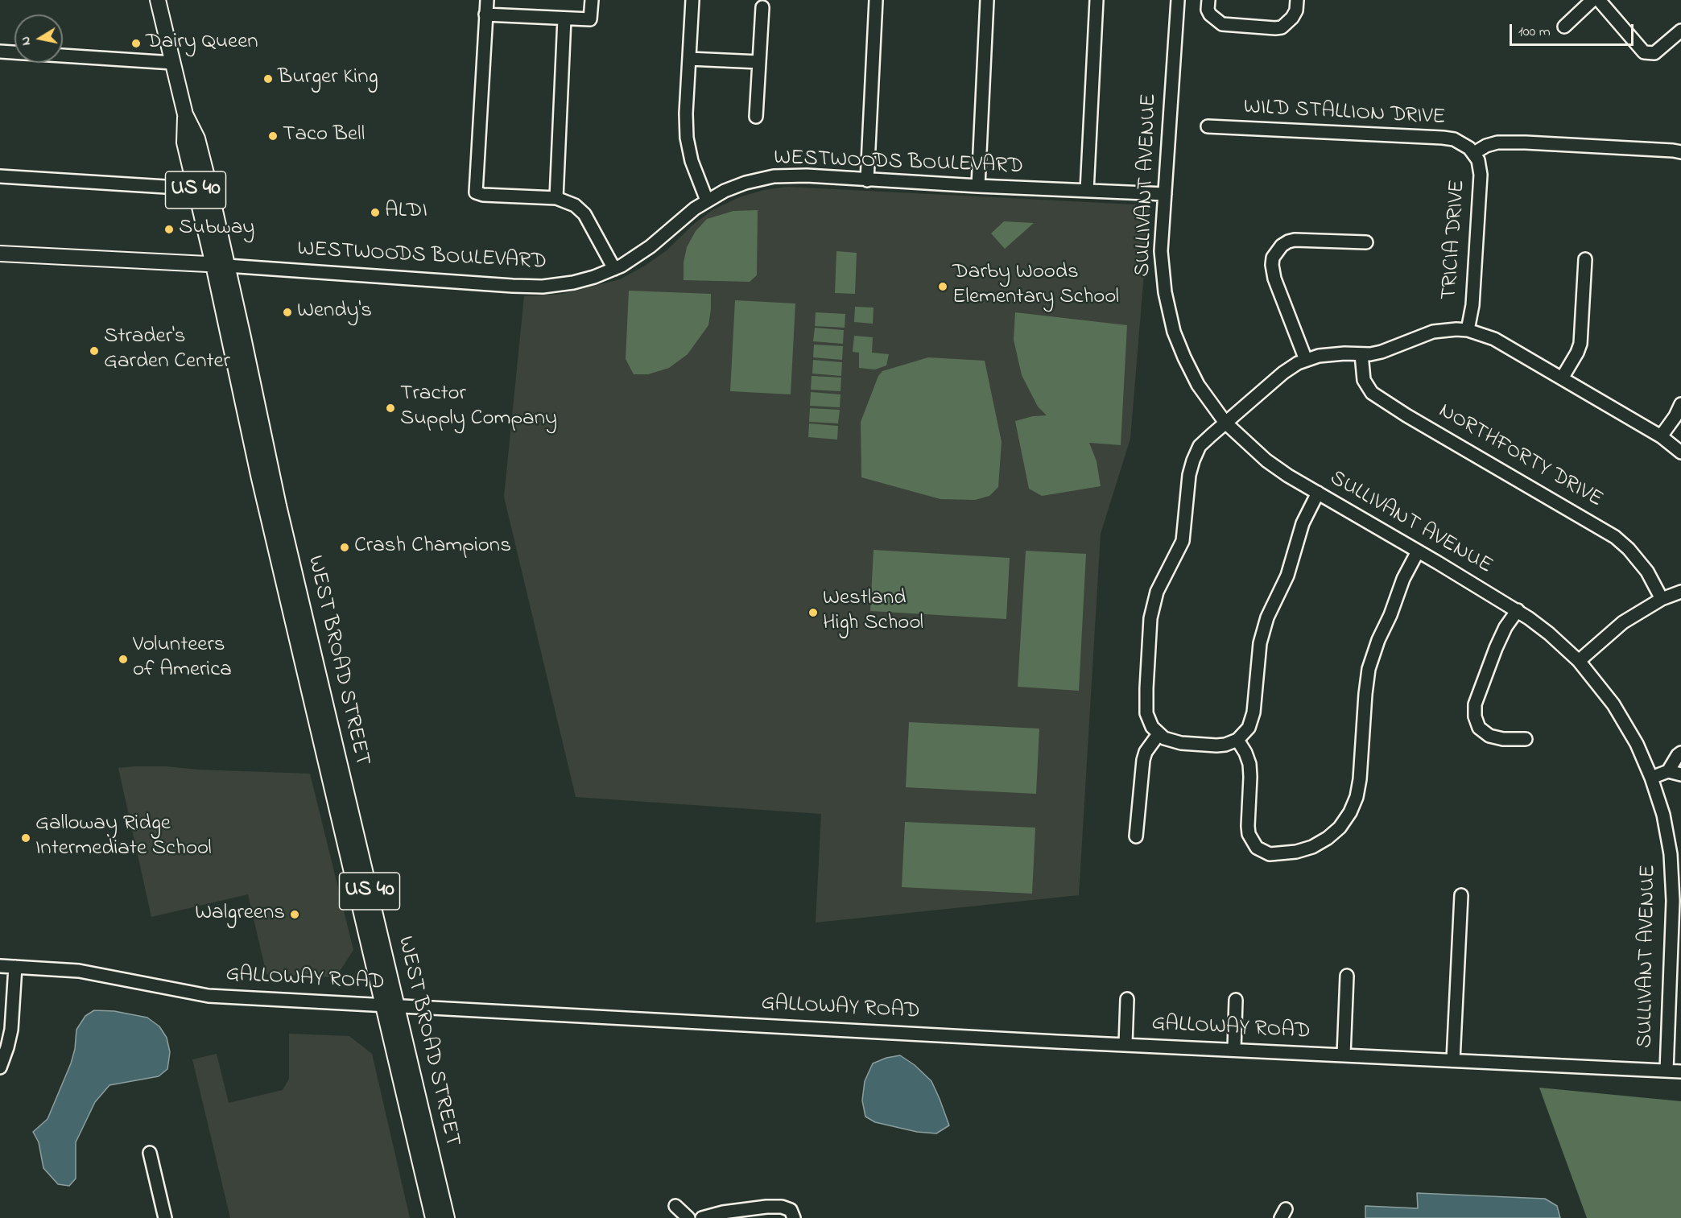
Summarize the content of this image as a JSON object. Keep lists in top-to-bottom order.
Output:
{
  "streets": {
    "main road": ["US 40", "WEST BROAD STREET"],
    "street": [
      "WILD STALLION DRIVE",
      "WESTWOODS BOULEVARD",
      "SULLIVANT AVENUE",
      "TRICIA DRIVE",
      "NORTHFORTY DRIVE",
      "GALLOWAY ROAD"
    ]
  },
  "crossings": [
    ["WILD STALLION DRIVE", "TRICIA DRIVE"],
    ["WESTWOODS BOULEVARD", "SULLIVANT AVENUE"],
    ["WESTWOODS BOULEVARD", "WEST BROAD STREET"],
    ["SULLIVANT AVENUE", "GALLOWAY ROAD"],
    ["WEST BROAD STREET", "GALLOWAY ROAD"]
  ],
  "places": [
    "Dairy Queen",
    "Burger King",
    "Taco Bell",
    "ALDI",
    "Subway",
    "Darby Woods Elementary School",
    "Wendy's",
    "Strader's Garden Center",
    "Tractor Supply Company",
    "Crash Champions",
    "Westland High School",
    "Volunteers of America",
    "Galloway Ridge Intermediate School",
    "Walgreens"
  ],
  "scale_bar": "100 m",
  "north": "left"
}
